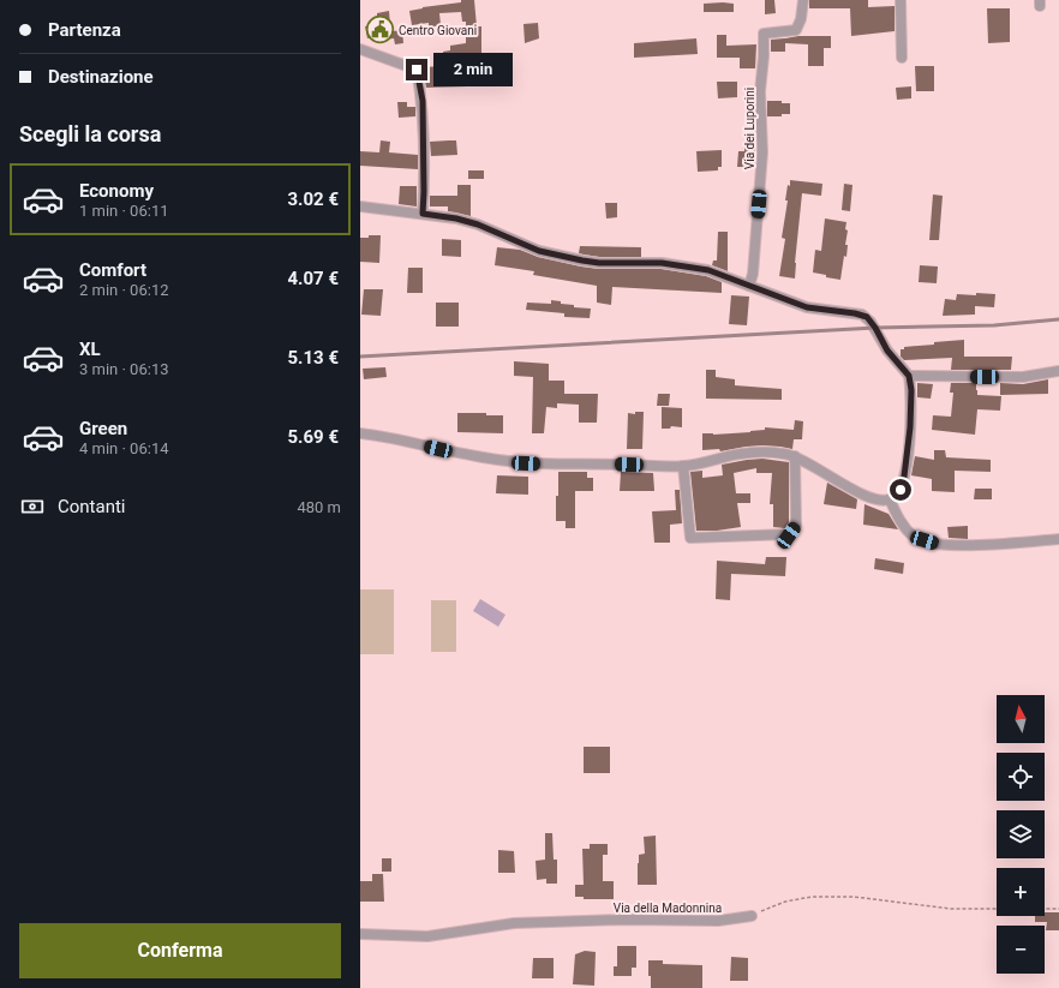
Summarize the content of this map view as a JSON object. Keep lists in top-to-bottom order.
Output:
{
  "streets": {
    "street": ["Via dei Luporini", "Via della Madonnina"]
  },
  "places": {
    "public building": ["Centro Giovani"]
  },
  "north": "top",
  "page": {
    "banner": ["Partenza", "Destinazione"],
    "bubble": "2 min",
    "heading": "Scegli la corsa",
    "list": [
      {
        "name": "Economy",
        "note": "1 min · 06:11",
        "value": "3.02 €"
      },
      {
        "name": "Comfort",
        "note": "2 min · 06:12",
        "value": "4.07 €"
      },
      {
        "name": "XL",
        "note": "3 min · 06:13",
        "value": "5.13 €"
      },
      {
        "name": "Green",
        "note": "4 min · 06:14",
        "value": "5.69 €"
      }
    ],
    "pay": ["Contanti", "480 m"],
    "map_buttons": ["+", "−"],
    "buttons": "Conferma"
  }
}
